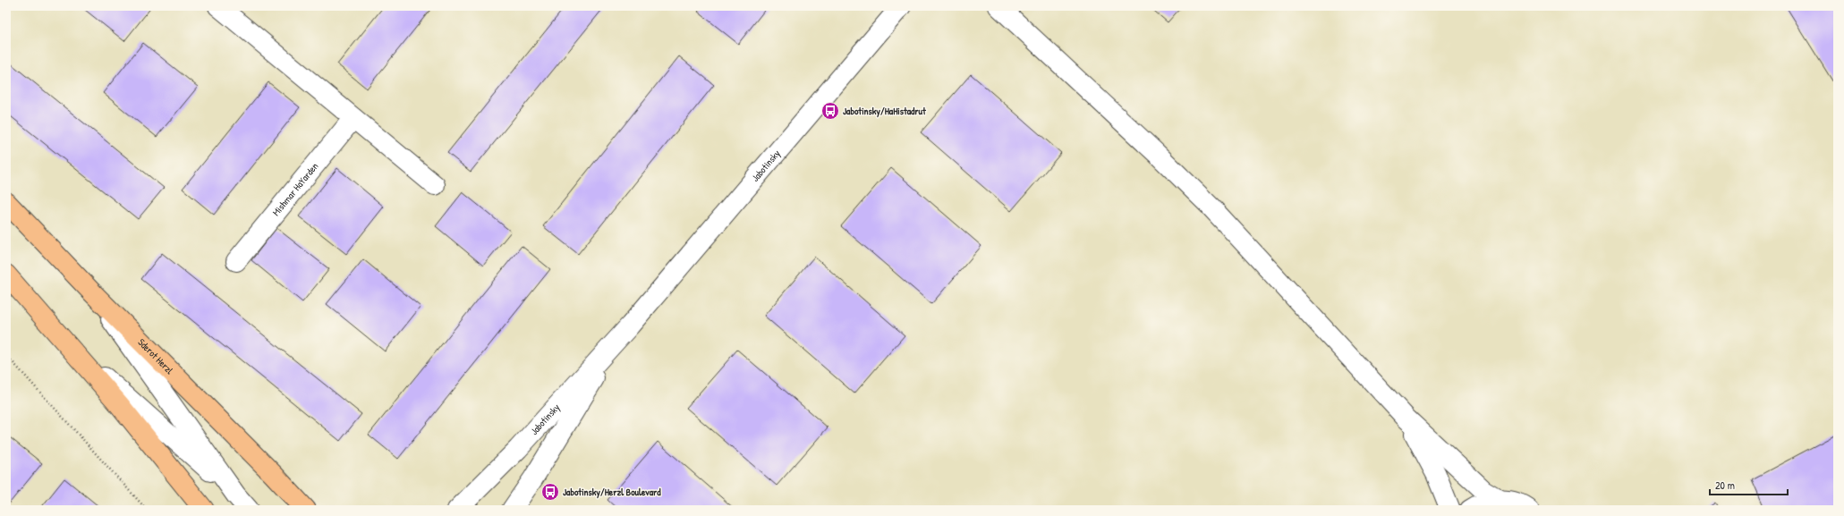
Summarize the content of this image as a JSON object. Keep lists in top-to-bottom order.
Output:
{
  "streets": {
    "main road": ["Sderot Herzl"],
    "street": ["Jabotinsky", "Mishmar HaYarden"]
  },
  "places": {
    "bus stop": ["Jabotinsky/HaHistadrut", "Jabotinsky/Herzl Boulevard"]
  },
  "scale_bar": "20 m"
}
